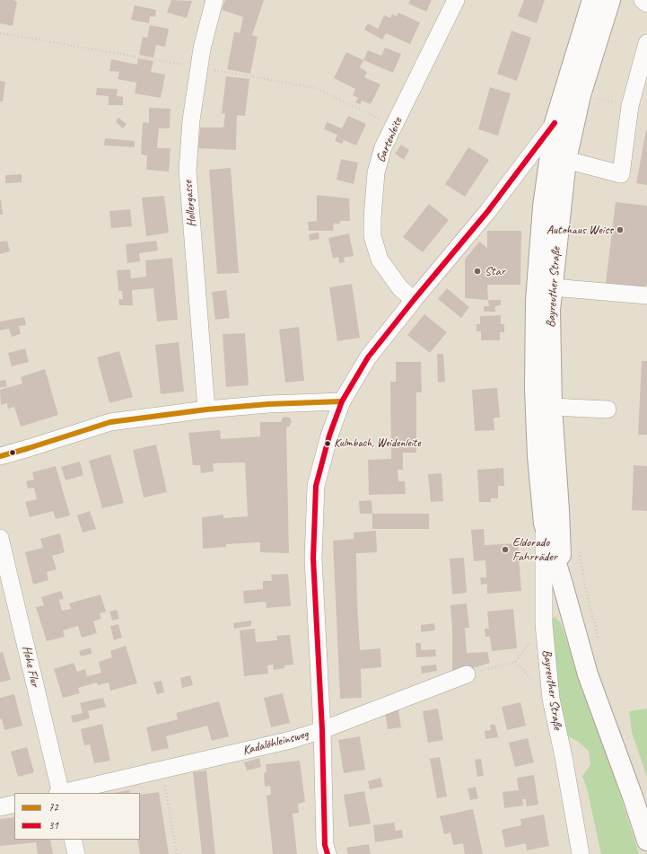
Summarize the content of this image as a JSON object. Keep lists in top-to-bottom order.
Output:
{
  "streets": {
    "main road": ["Bayreuther Straße"],
    "street": [
      "Gartenleite",
      "Hollergasse",
      "Hohe Flur",
      "Kadalöhleinsweg"
    ]
  },
  "places": [
    "Autohaus Weiss",
    "Star",
    "Kulmbach, Weidenleite",
    "Eldorado Fahrräder"
  ],
  "lines": ["transit line 31", "transit line 72"],
  "legend": ["72", "31"]
}
